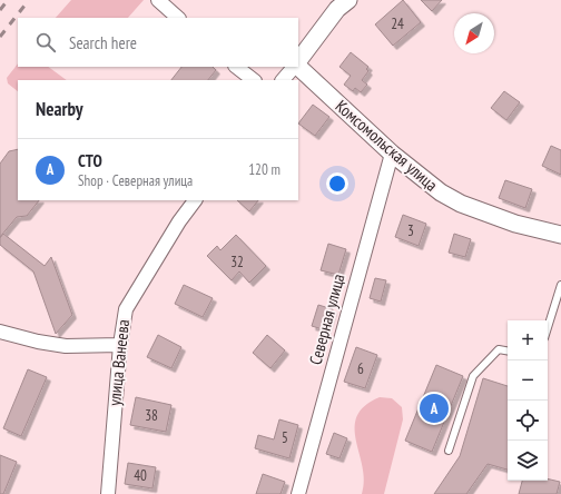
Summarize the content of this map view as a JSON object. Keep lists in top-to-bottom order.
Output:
{
  "streets": {
    "street": ["Комсомольская улица", "Северная улица", "улица Ванеева"]
  },
  "crossings": [
    ["Комсомольская улица", "Северная улица"]
  ],
  "house_numbers": [
    "24",
    "3",
    "32",
    "6",
    "38",
    "5",
    "40"
  ],
  "north": "bottom left",
  "page": {
    "search": "Search here",
    "heading": "Nearby",
    "list": [
      {
        "mark": "A",
        "name": "СТО",
        "note": "Shop · Северная улица",
        "value": "120 m"
      }
    ],
    "map_buttons": ["+", "−"],
    "pins": "A"
  }
}
